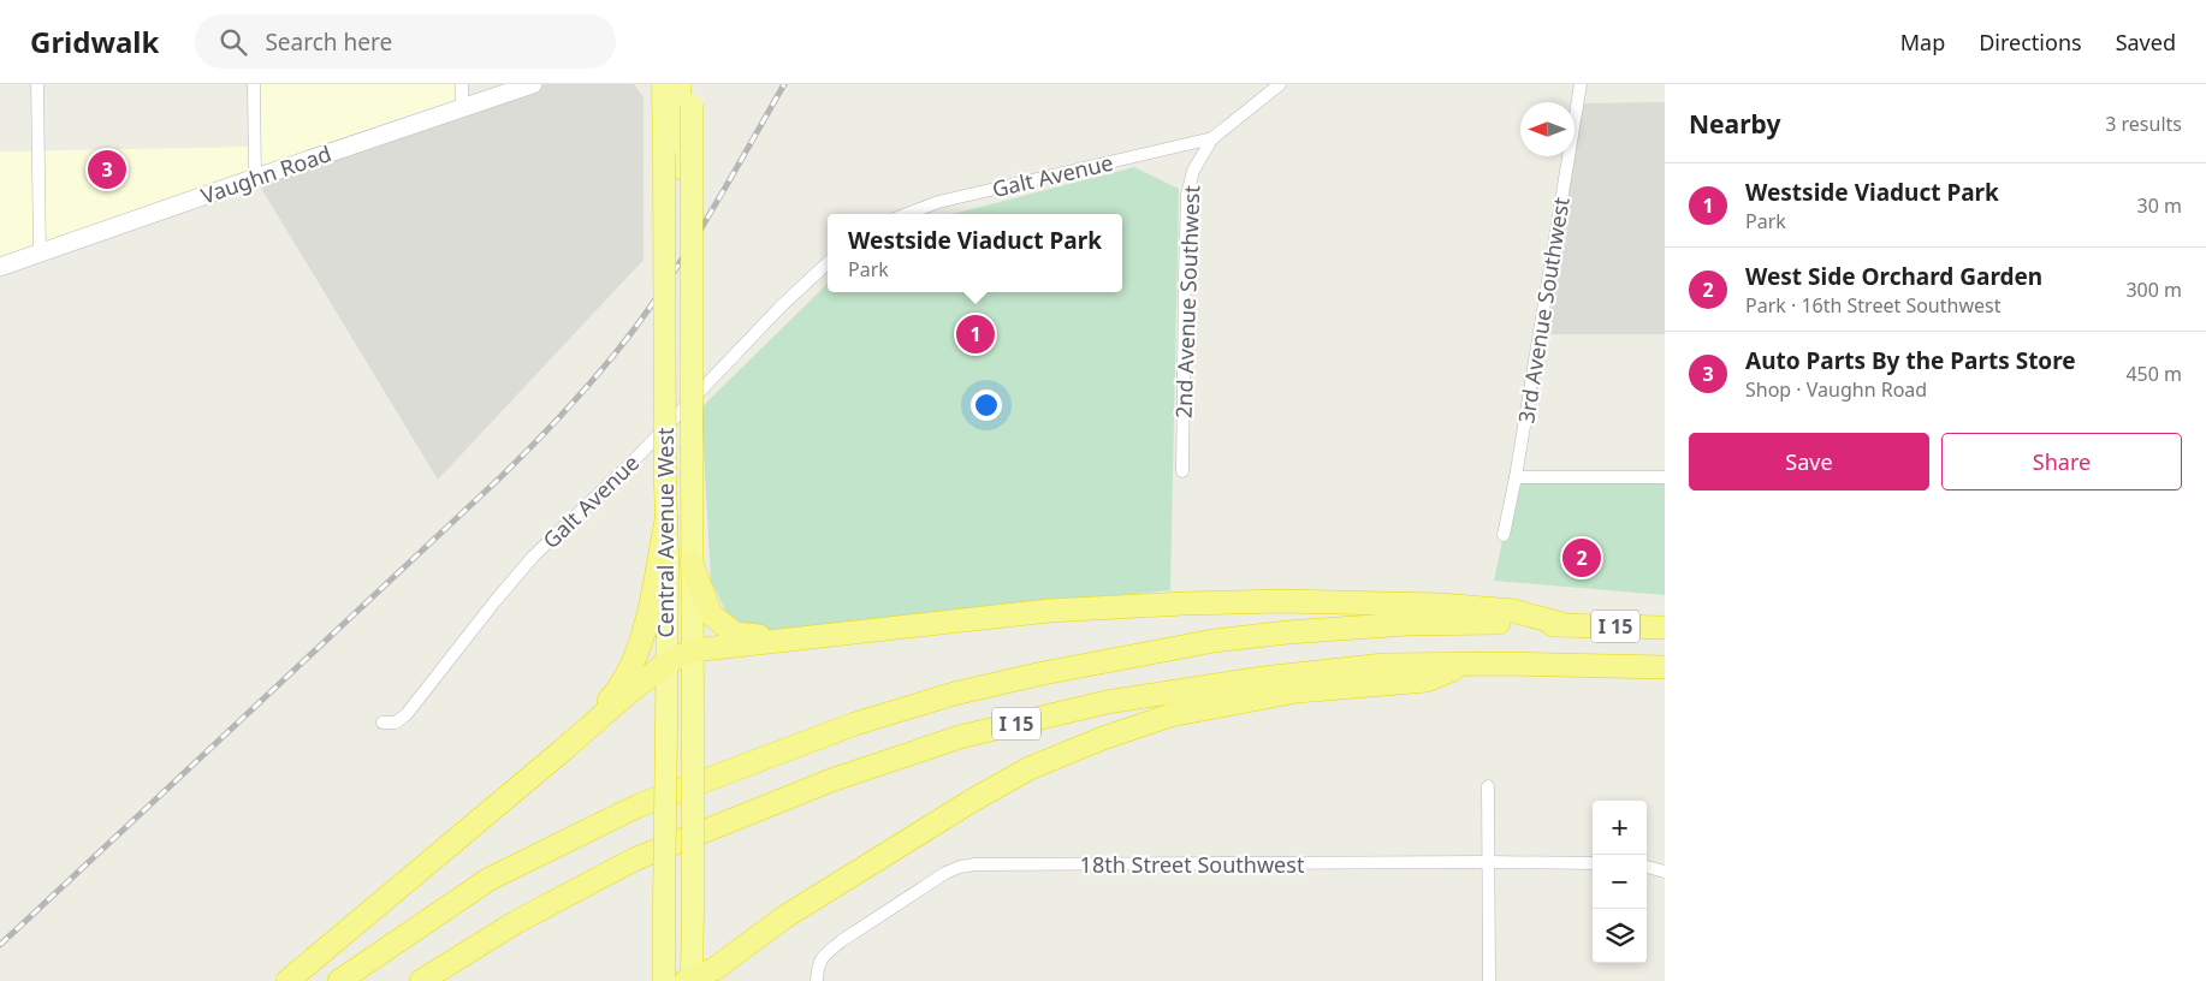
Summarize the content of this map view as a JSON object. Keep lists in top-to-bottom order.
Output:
{
  "streets": {
    "highway": ["Central Avenue West", "I 15"],
    "main road": ["Vaughn Road"],
    "street": [
      "Galt Avenue",
      "2nd Avenue Southwest",
      "3rd Avenue Southwest",
      "18th Street Southwest"
    ]
  },
  "crossings": [
    ["Galt Avenue", "2nd Avenue Southwest"]
  ],
  "north": "left",
  "page": {
    "header": "Gridwalk",
    "search": "Search here",
    "nav": ["Map", "Directions", "Saved"],
    "heading": ["Nearby", "3 results"],
    "pins": ["3", "1", "2"],
    "list": [
      {
        "mark": "1",
        "name": "Westside Viaduct Park",
        "note": "Park",
        "value": "30 m"
      },
      {
        "mark": "2",
        "name": "West Side Orchard Garden",
        "note": "Park · 16th Street Southwest",
        "value": "300 m"
      },
      {
        "mark": "3",
        "name": "Auto Parts By the Parts Store",
        "note": "Shop · Vaughn Road",
        "value": "450 m"
      }
    ],
    "popup": ["Westside Viaduct Park", "Park"],
    "buttons": ["Save", "Share"],
    "map_buttons": ["+", "−"]
  }
}
